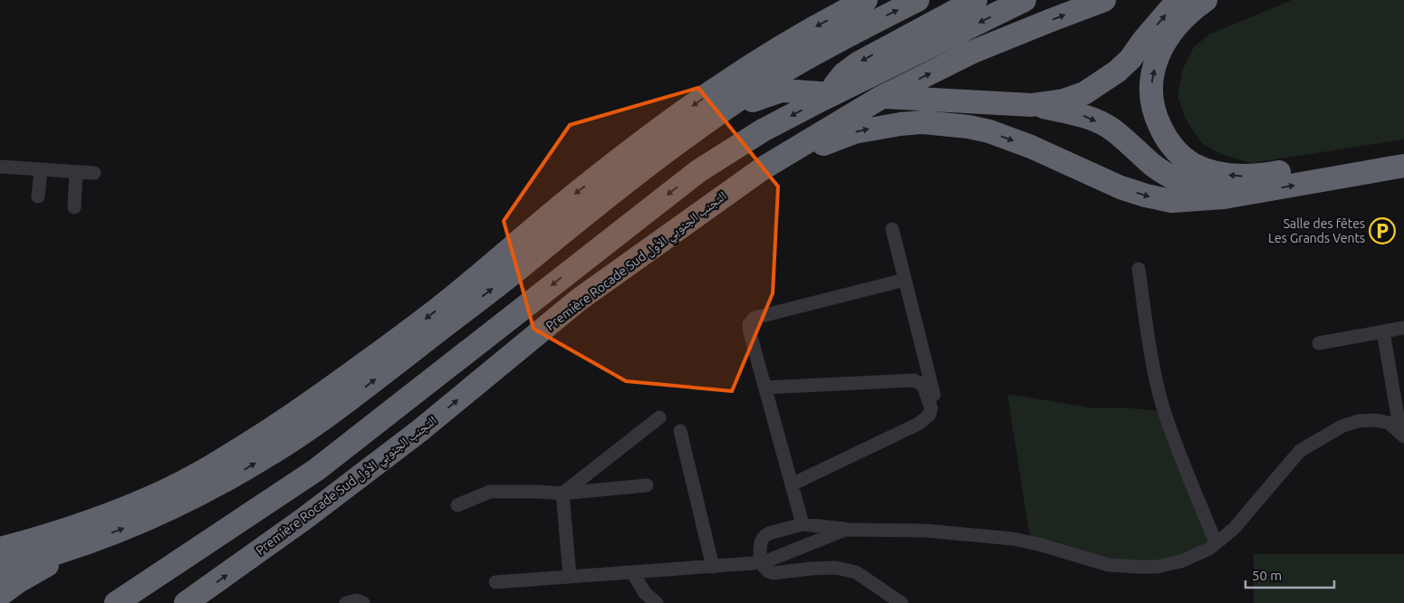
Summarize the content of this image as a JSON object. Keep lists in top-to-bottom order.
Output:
{
  "streets": {
    "highway": ["Première Rocade Sud التجنب الجنوبي الأول"]
  },
  "places": {
    "parking": ["Salle des fêtes Les Grands Vents"]
  },
  "scale_bar": "50 m"
}
